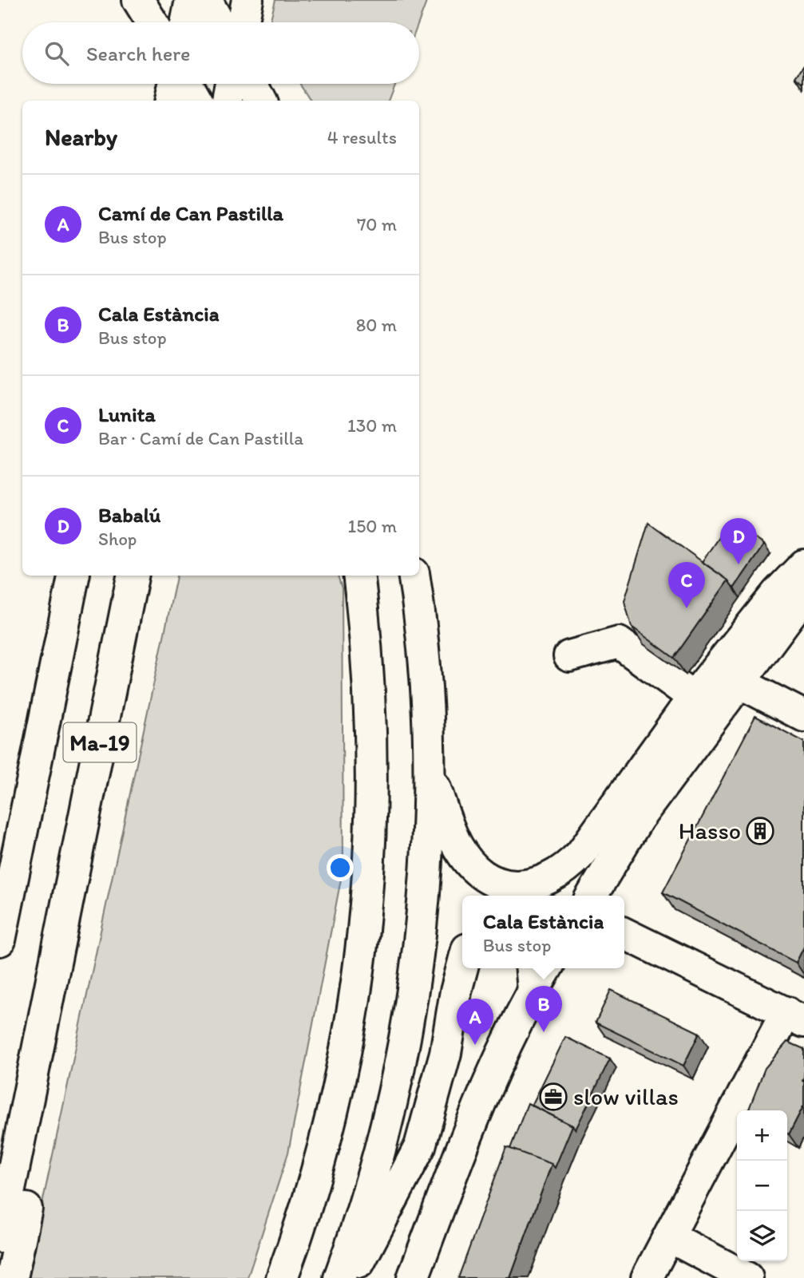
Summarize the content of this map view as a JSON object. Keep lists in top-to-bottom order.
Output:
{
  "streets": {
    "main road": ["Ma-19"]
  },
  "places": {
    "building": ["Hasso"],
    "office": ["slow villas"]
  },
  "page": {
    "search": "Search here",
    "heading": ["Nearby", "4 results"],
    "list": [
      {
        "mark": "A",
        "name": "Camí de Can Pastilla",
        "note": "Bus stop",
        "value": "70 m"
      },
      {
        "mark": "B",
        "name": "Cala Estància",
        "note": "Bus stop",
        "value": "80 m"
      },
      {
        "mark": "C",
        "name": "Lunita",
        "note": "Bar · Camí de Can Pastilla",
        "value": "130 m"
      },
      {
        "mark": "D",
        "name": "Babalú",
        "note": "Shop",
        "value": "150 m"
      }
    ],
    "pins": [
      "D",
      "C",
      "B",
      "A"
    ],
    "popup": ["Cala Estància", "Bus stop"],
    "map_buttons": ["+", "−"]
  }
}
